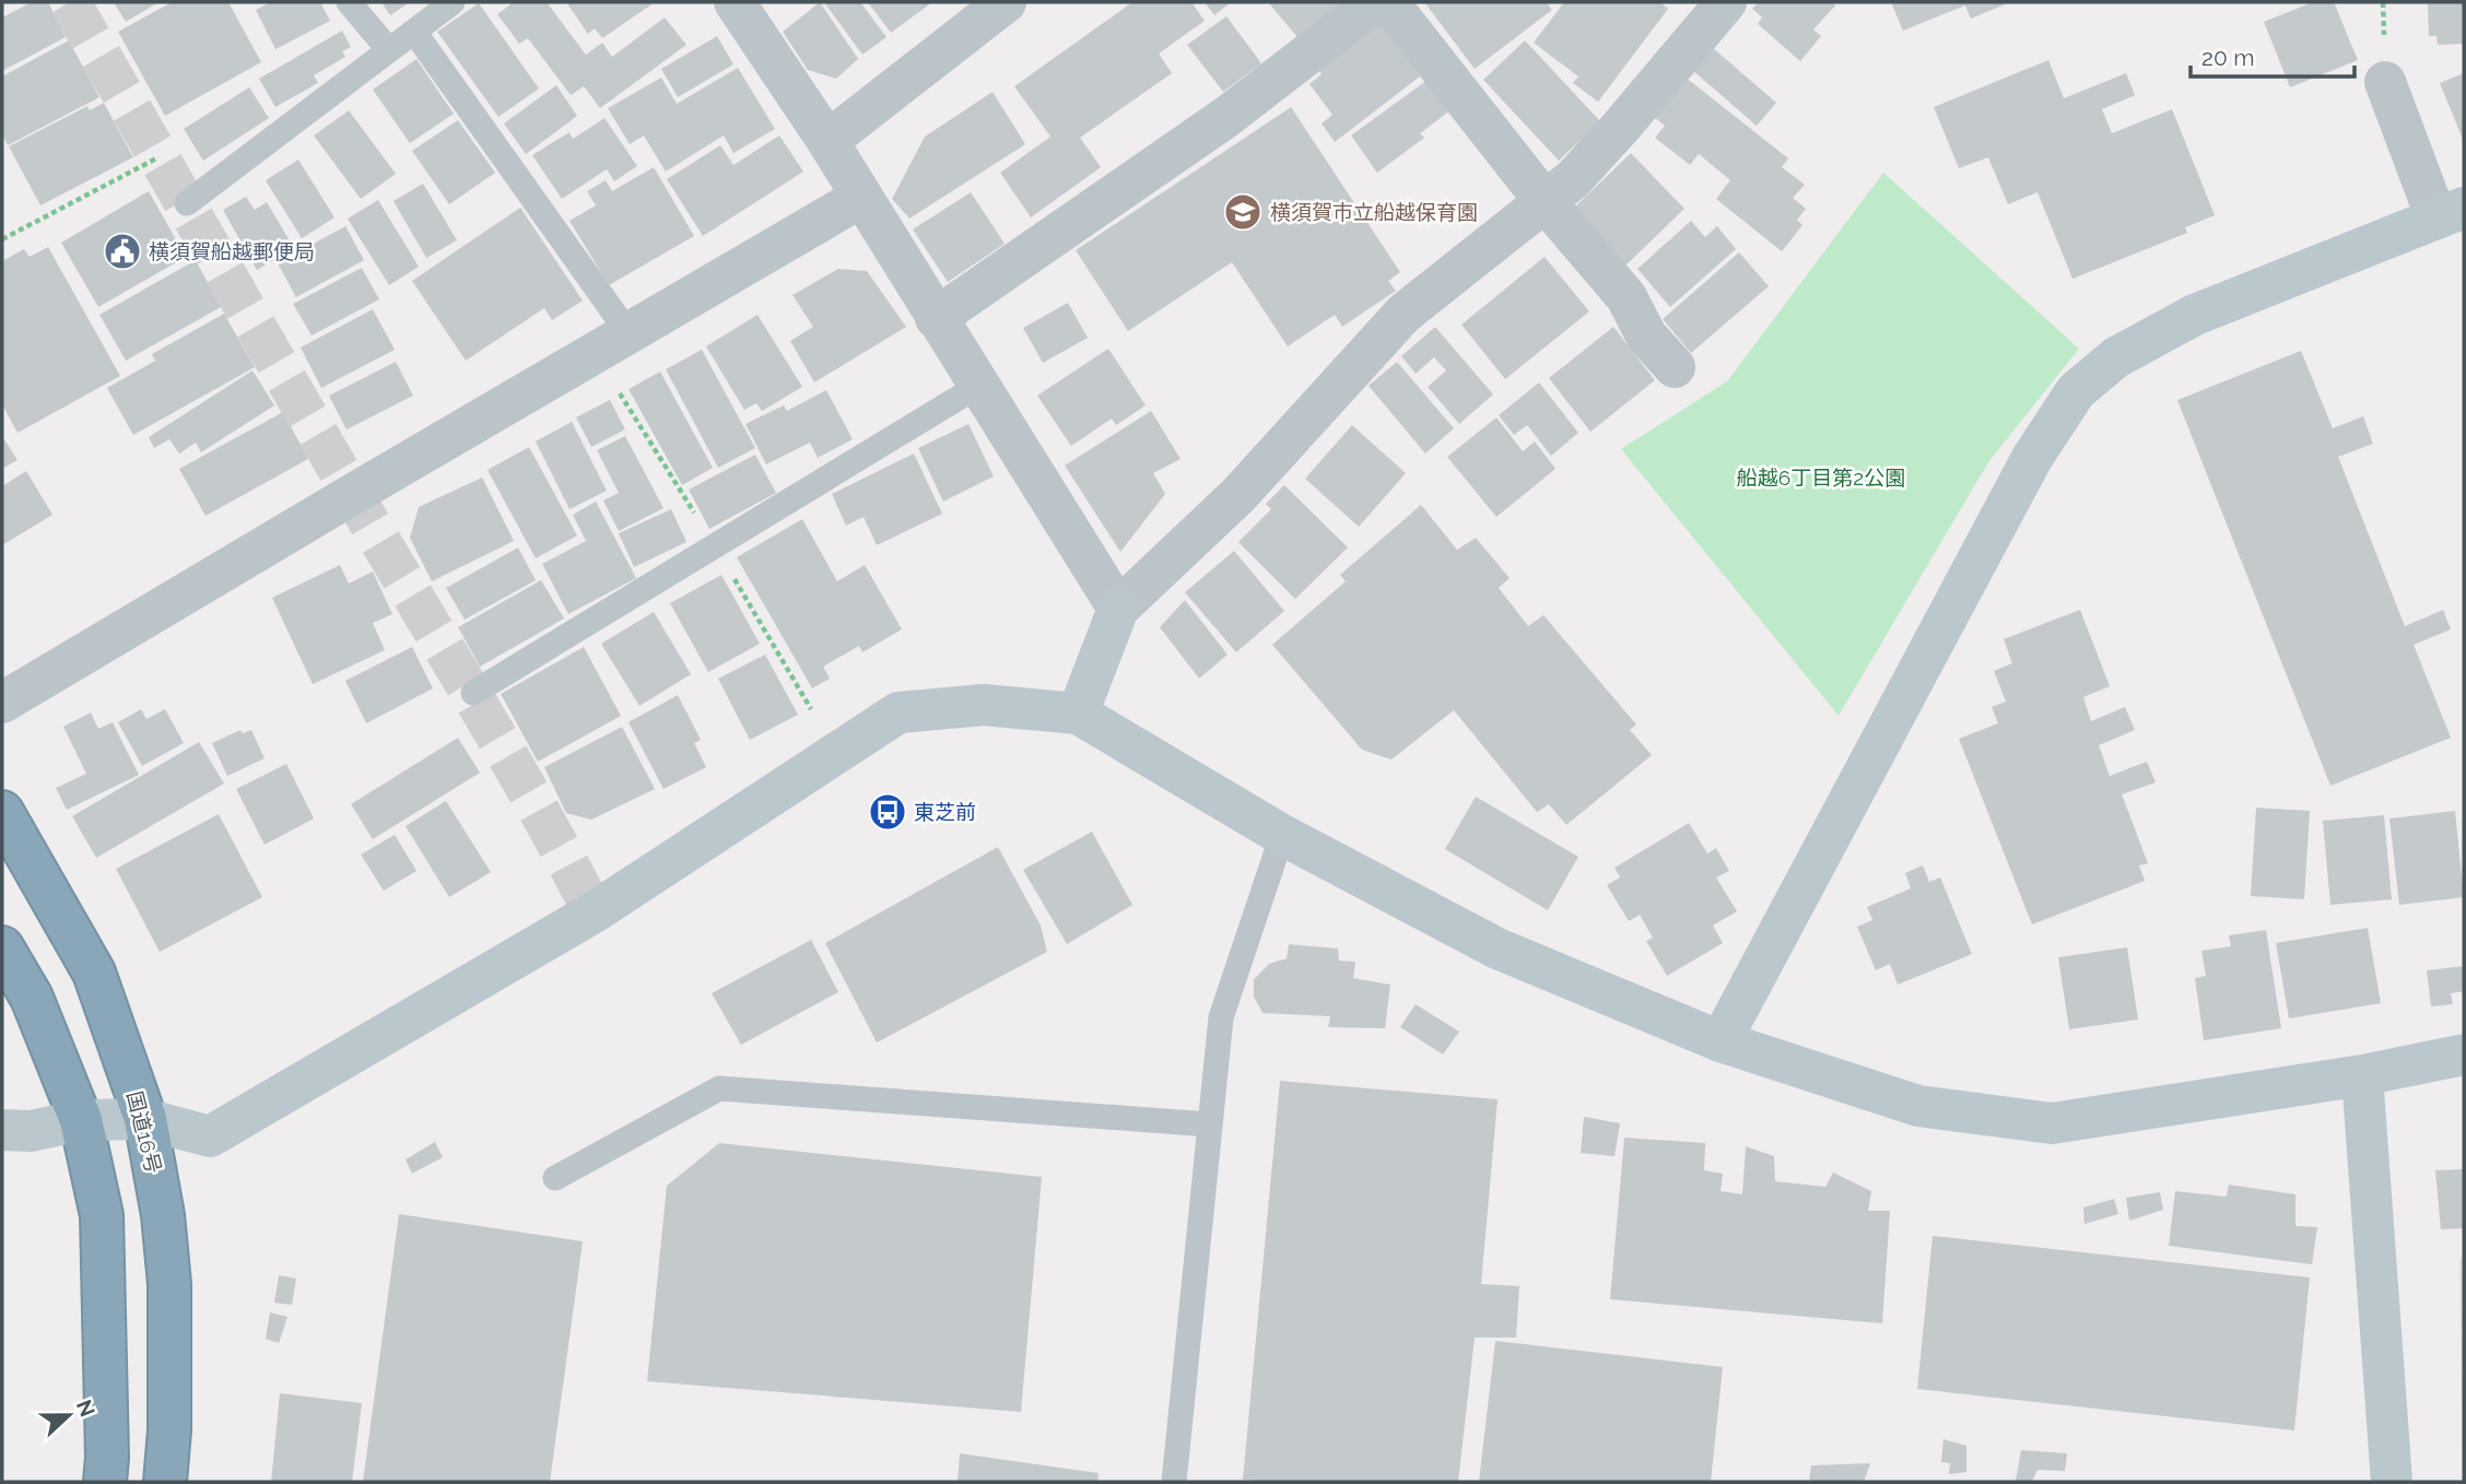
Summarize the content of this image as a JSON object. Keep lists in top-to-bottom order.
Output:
{
  "streets": {
    "highway": ["国道16号"]
  },
  "parks": ["船越6丁目第2公園"],
  "places": {
    "school or university": ["横須賀市立船越保育園"],
    "public building": ["横須賀船越郵便局"],
    "bus stop": ["東芝前"]
  },
  "scale_bar": "20 m",
  "north": "right"
}
